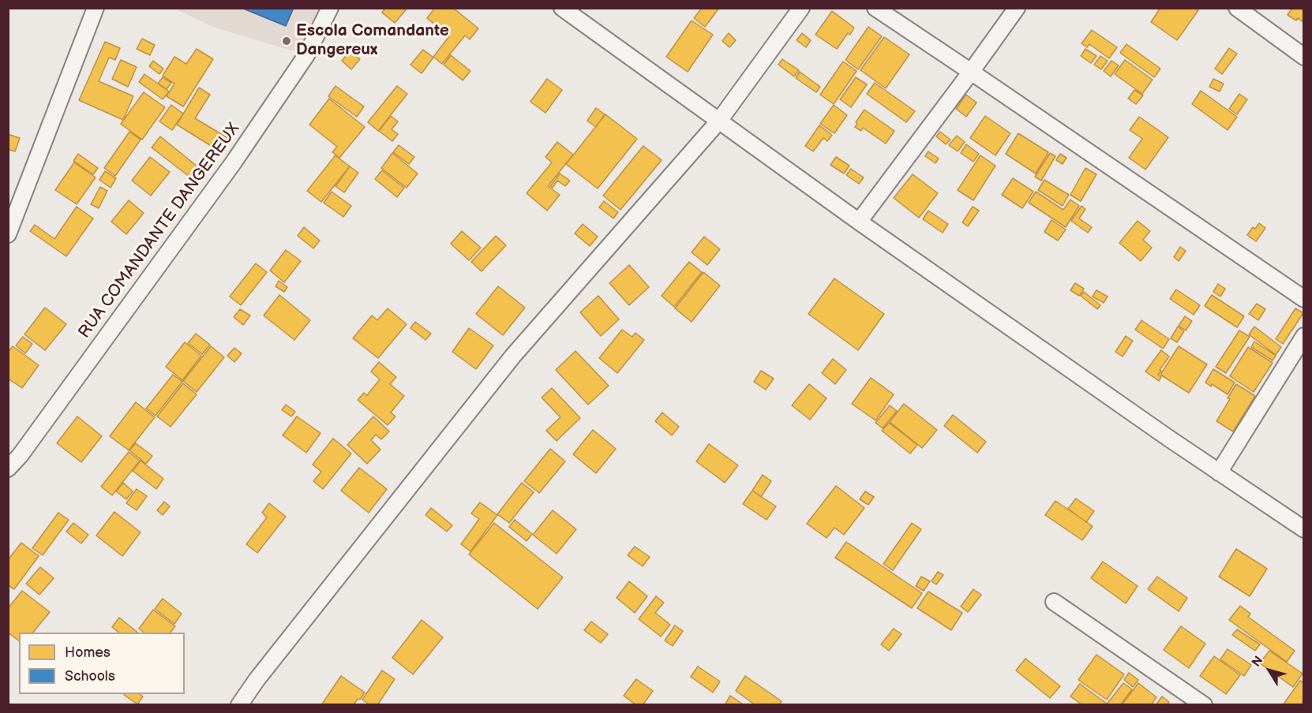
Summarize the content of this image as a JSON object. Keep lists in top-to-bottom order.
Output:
{
  "streets": {
    "street": ["RUA COMANDANTE DANGEREUX"]
  },
  "places": ["Escola Comandante Dangereux"],
  "legend": ["Homes", "Schools"],
  "north": "top left"
}
